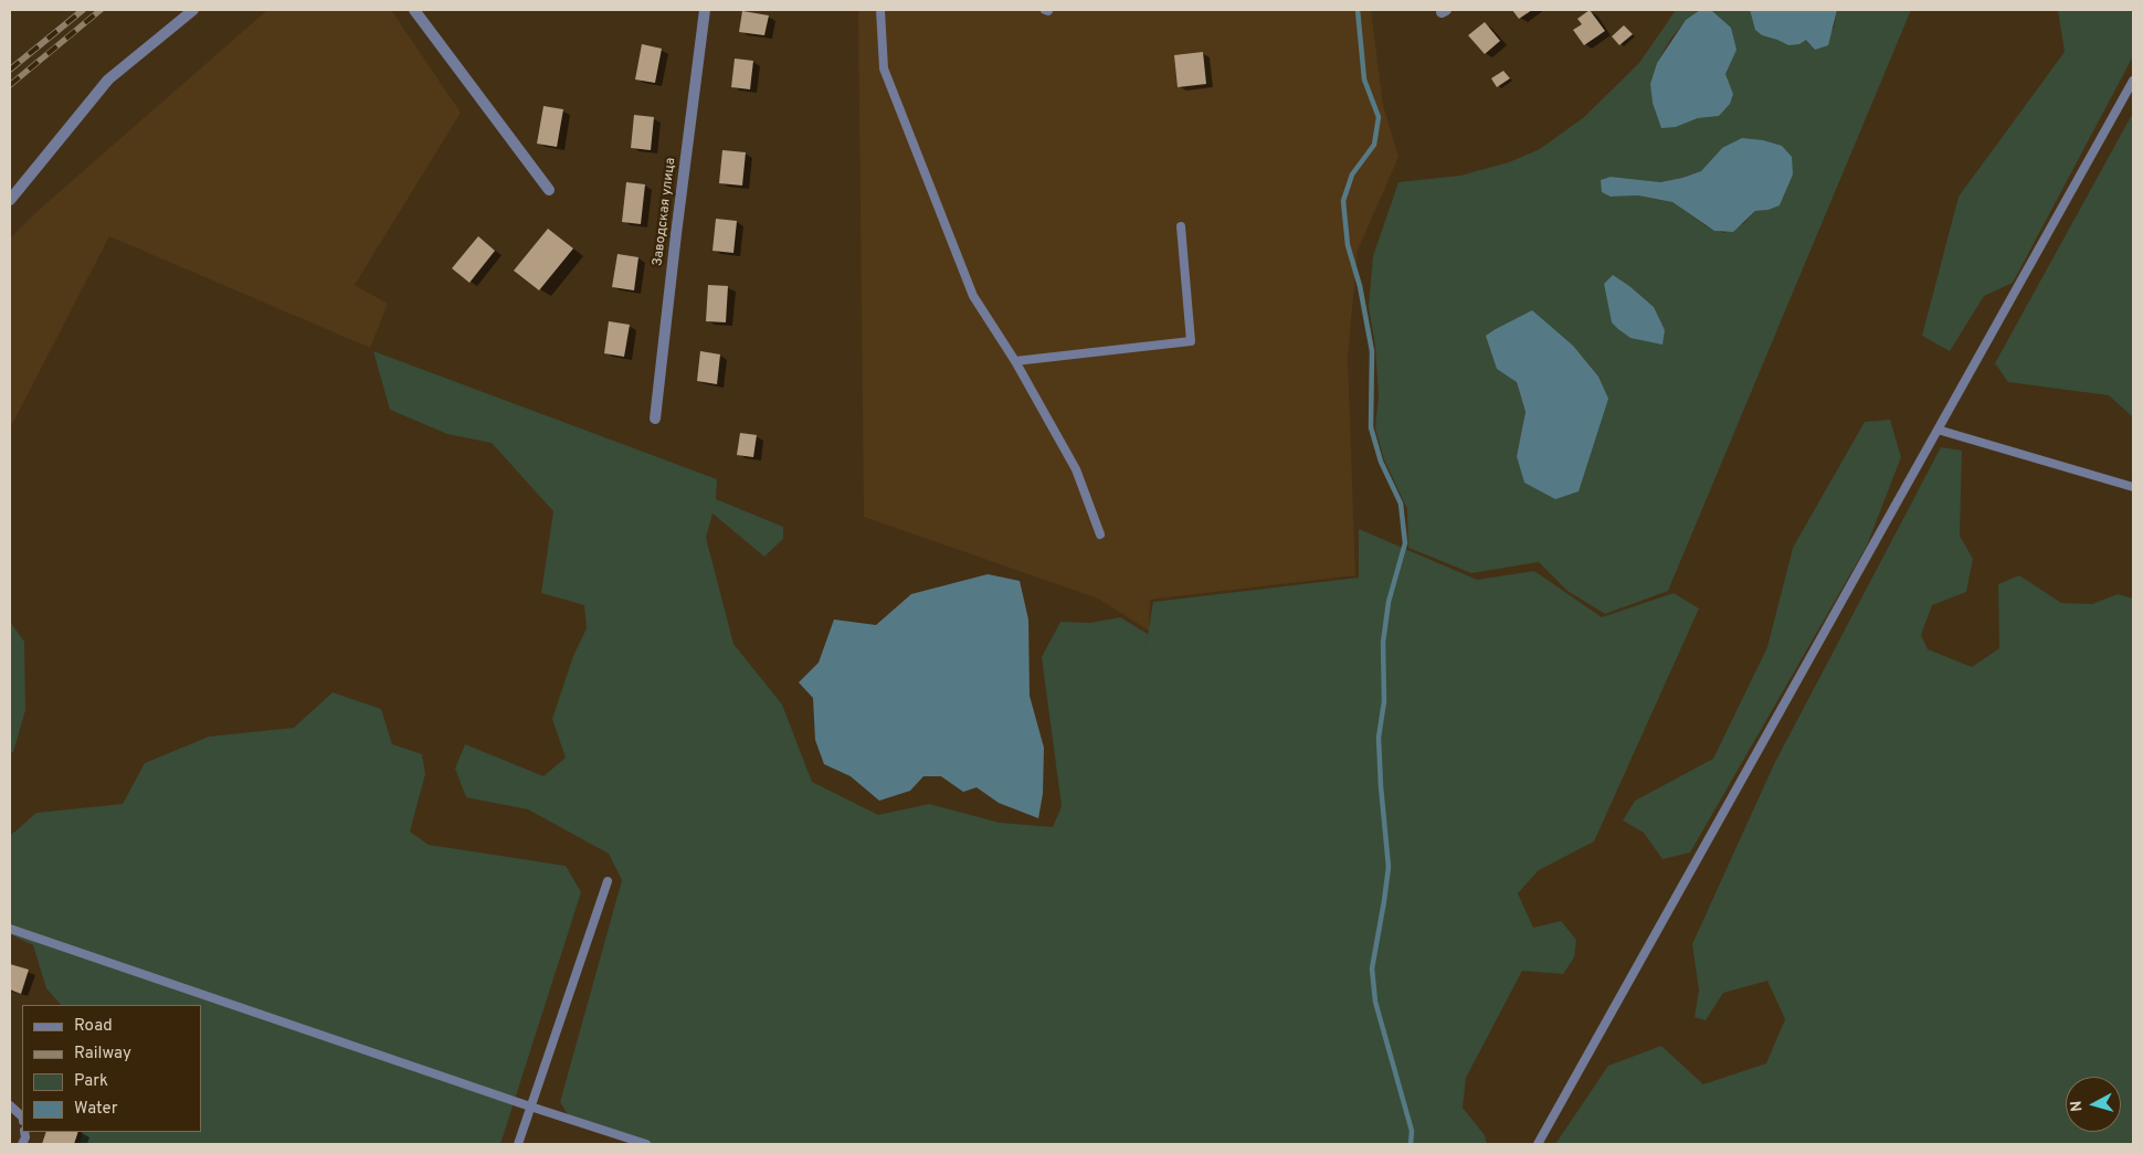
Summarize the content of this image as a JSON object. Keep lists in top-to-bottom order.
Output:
{
  "streets": {
    "street": ["Заводская улица"]
  },
  "legend": [
    "Road",
    "Railway",
    "Park",
    "Water"
  ],
  "north": "left"
}
